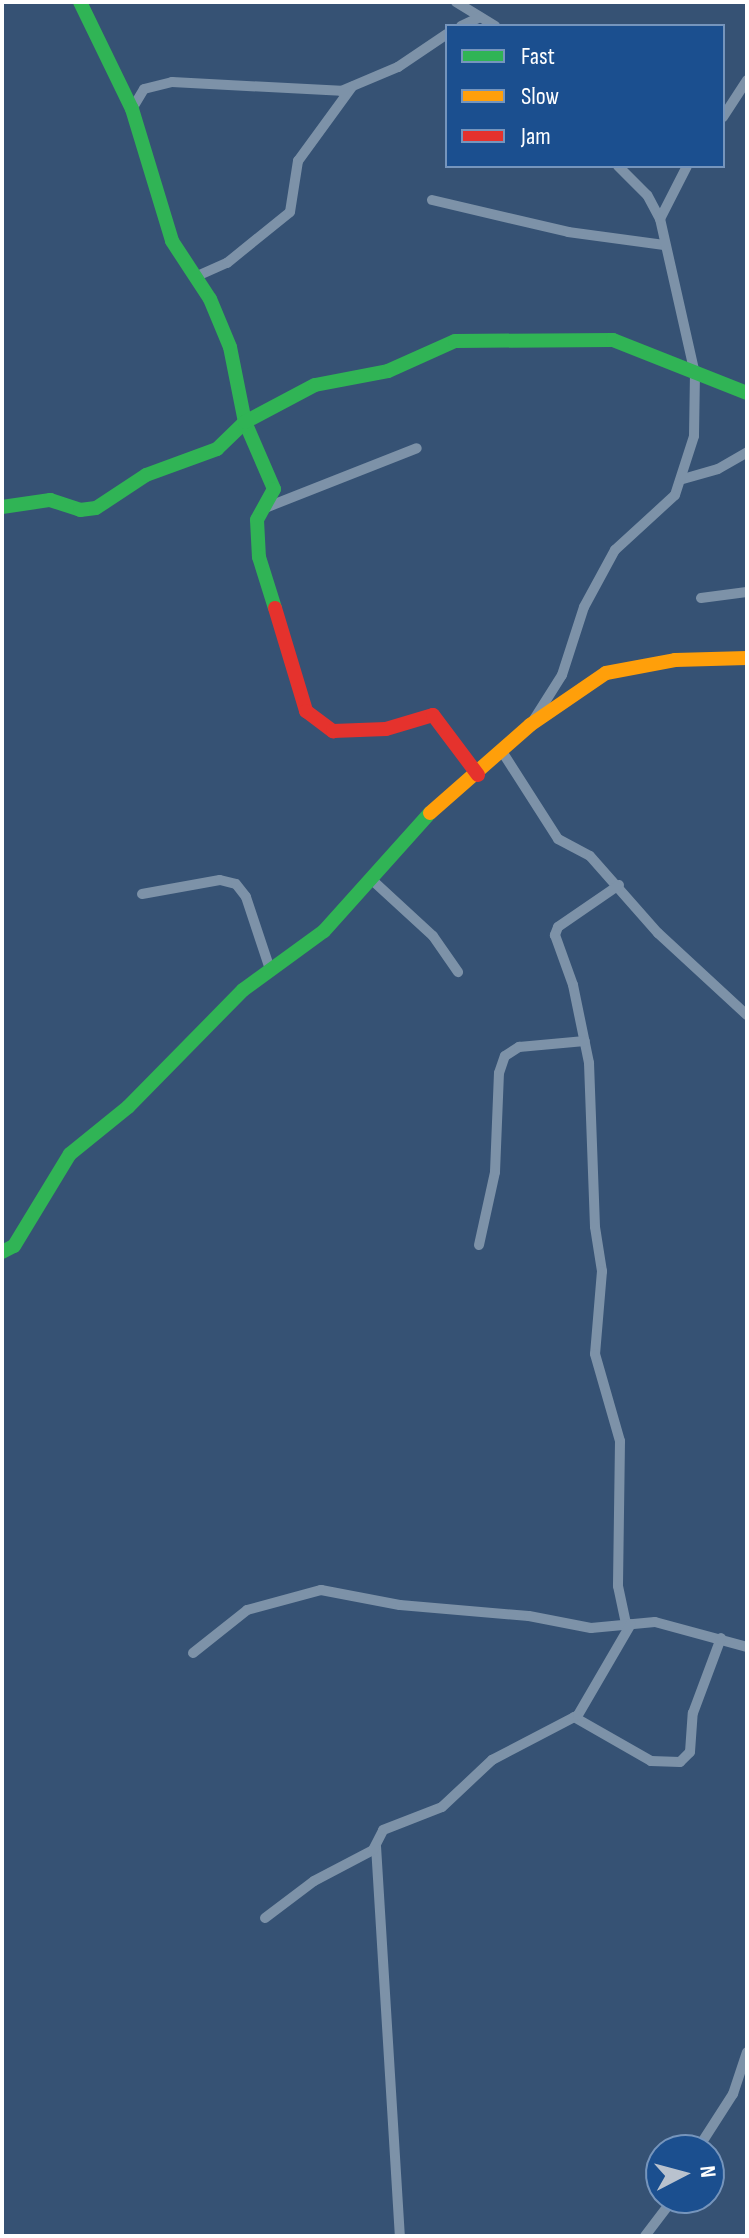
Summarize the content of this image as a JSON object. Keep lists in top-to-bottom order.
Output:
{
  "legend": ["Fast", "Slow", "Jam"],
  "north": "right"
}
